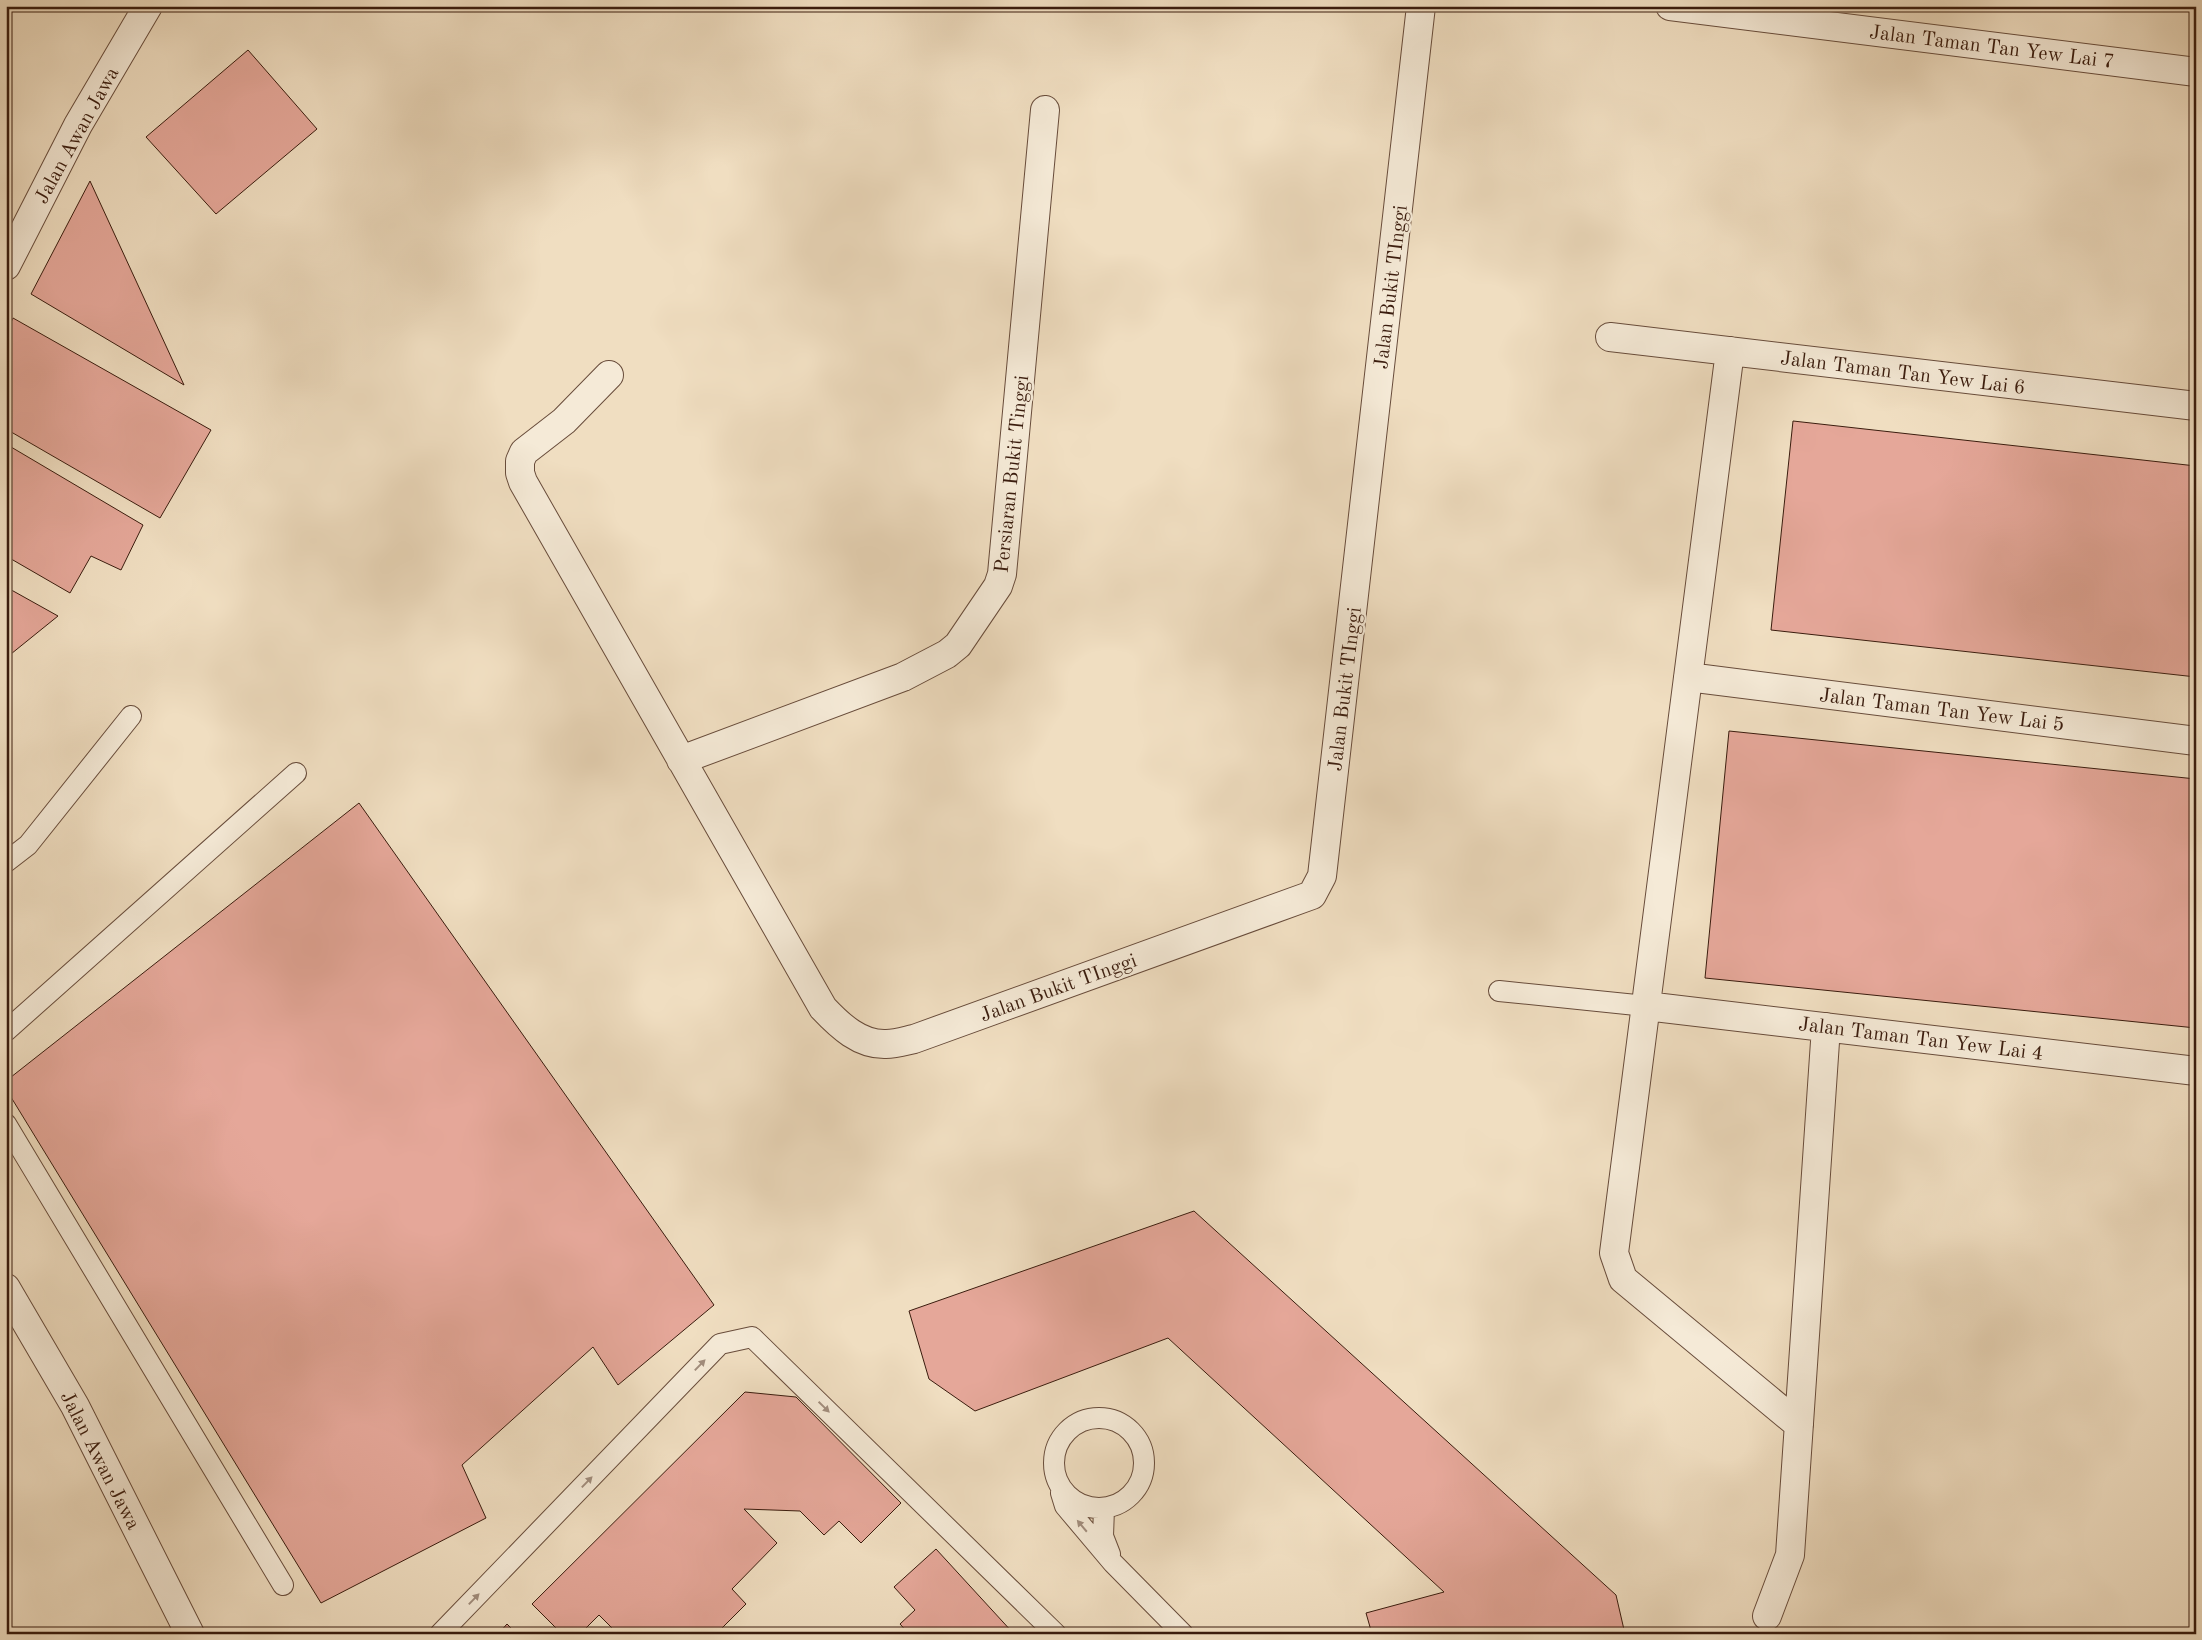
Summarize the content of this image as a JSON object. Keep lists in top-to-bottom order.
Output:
{
  "streets": {
    "street": [
      "Jalan Taman Tan Yew Lai 7",
      "Jalan Awan Jawa",
      "Jalan Bukit TInggi",
      "Jalan Taman Tan Yew Lai 6",
      "Persiaran Bukit Tinggi",
      "Jalan Taman Tan Yew Lai 5",
      "Jalan Taman Tan Yew Lai 4"
    ]
  },
  "crossings": [
    ["Jalan Bukit TInggi", "Persiaran Bukit Tinggi"]
  ]
}
